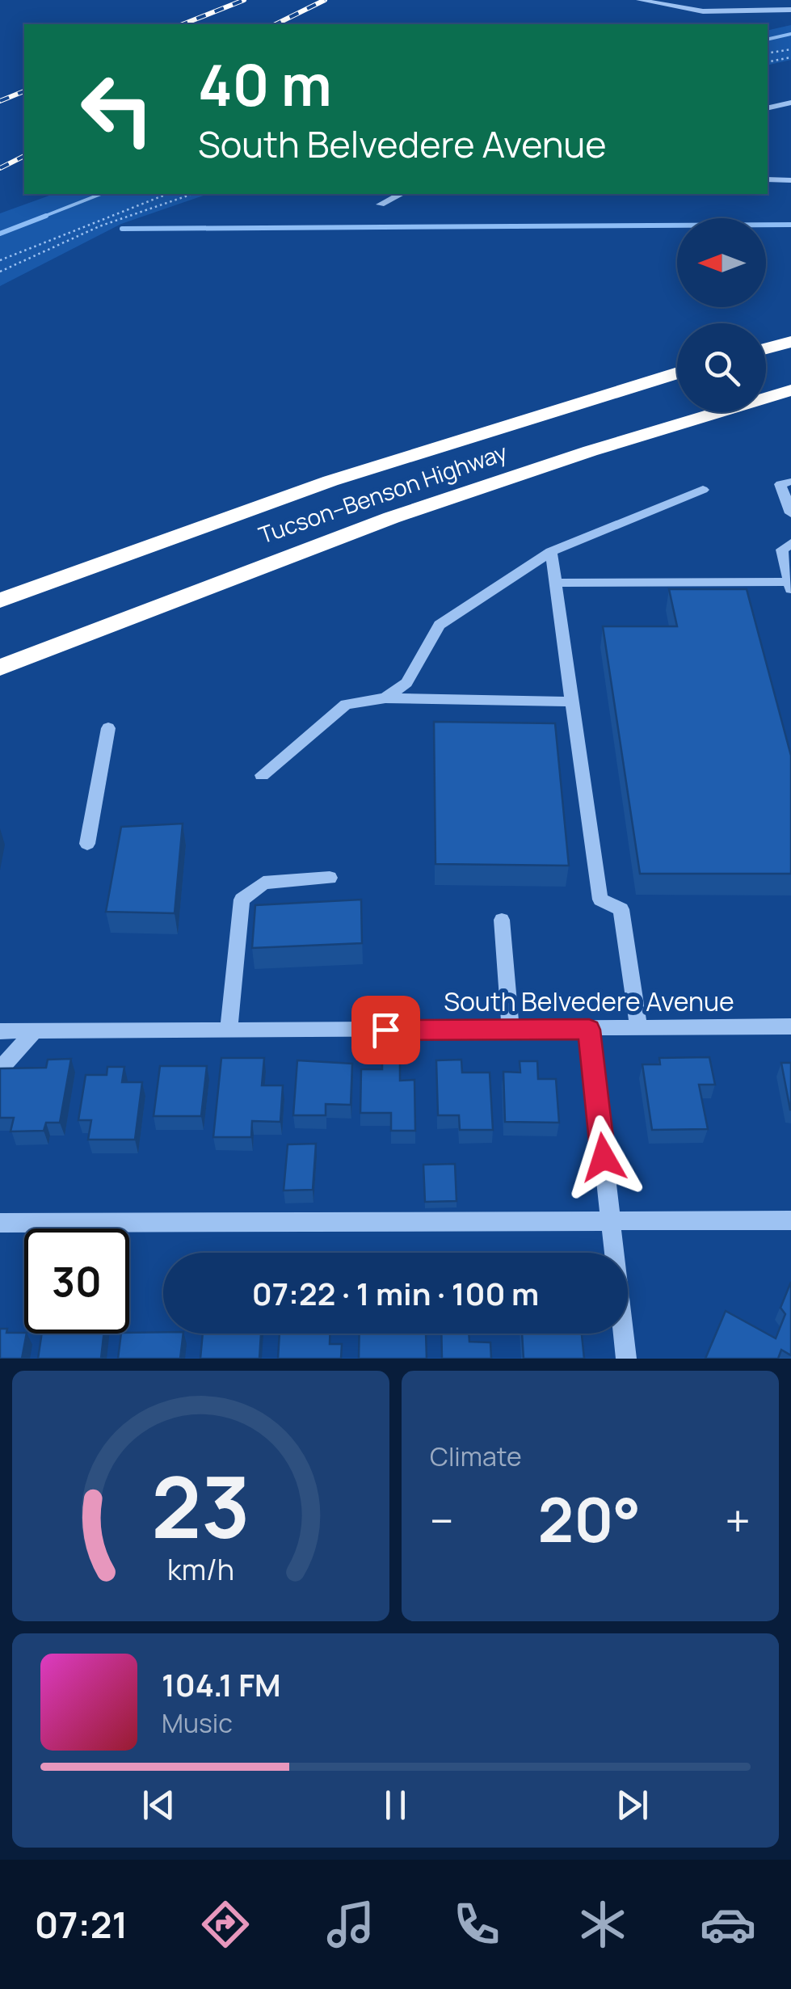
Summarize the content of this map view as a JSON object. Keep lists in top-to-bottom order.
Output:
{
  "streets": {
    "highway": ["Tucson–Benson Highway"],
    "street": ["South Belvedere Avenue"]
  },
  "north": "left",
  "page": {
    "turn": ["40 m", "South Belvedere Avenue"],
    "limit": "30",
    "trip": "07:22 · 1 min · 100 m",
    "tile": "Climate",
    "heat": ["−", "20°", "+"],
    "song": ["104.1 FM", "Music"],
    "tabs": "07:21",
    "gauge": ["23", "km/h"]
  }
}
